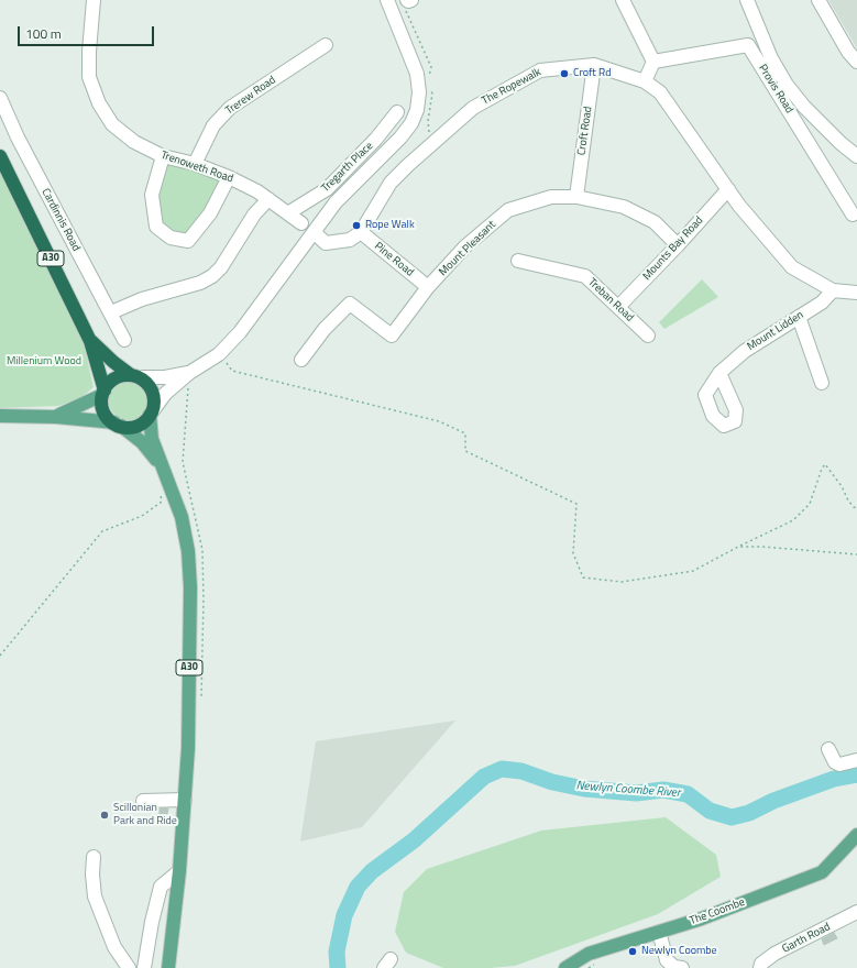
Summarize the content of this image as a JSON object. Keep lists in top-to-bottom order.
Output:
{
  "streets": {
    "highway": ["A30"],
    "main road": ["The Coombe"],
    "street": [
      "The Ropewalk",
      "Provis Road",
      "Trerew Road",
      "Croft Road",
      "Trenoweth Road",
      "Tregarth Place",
      "Cardinnis Road",
      "Mount Pleasant",
      "Mounts Bay Road",
      "Pine Road",
      "Treban Road",
      "Mount Lidden",
      "Garth Road"
    ]
  },
  "crossings": [
    ["The Ropewalk", "Croft Road"],
    ["The Ropewalk", "Mounts Bay Road"],
    ["The Ropewalk", "Pine Road"],
    ["The Ropewalk", "Mount Lidden"],
    ["Trerew Road", "Trenoweth Road"],
    ["Croft Road", "Mount Pleasant"],
    ["Trenoweth Road", "Tregarth Place"],
    ["Mount Pleasant", "Mounts Bay Road"],
    ["Mount Pleasant", "Pine Road"],
    ["Mounts Bay Road", "Treban Road"]
  ],
  "water": ["Newlyn Coombe River"],
  "parks": ["Millenium Wood"],
  "places": [
    "Croft Rd",
    "Rope Walk",
    "Scillonian Park and Ride",
    "Newlyn Coombe"
  ],
  "scale_bar": "100 m"
}
